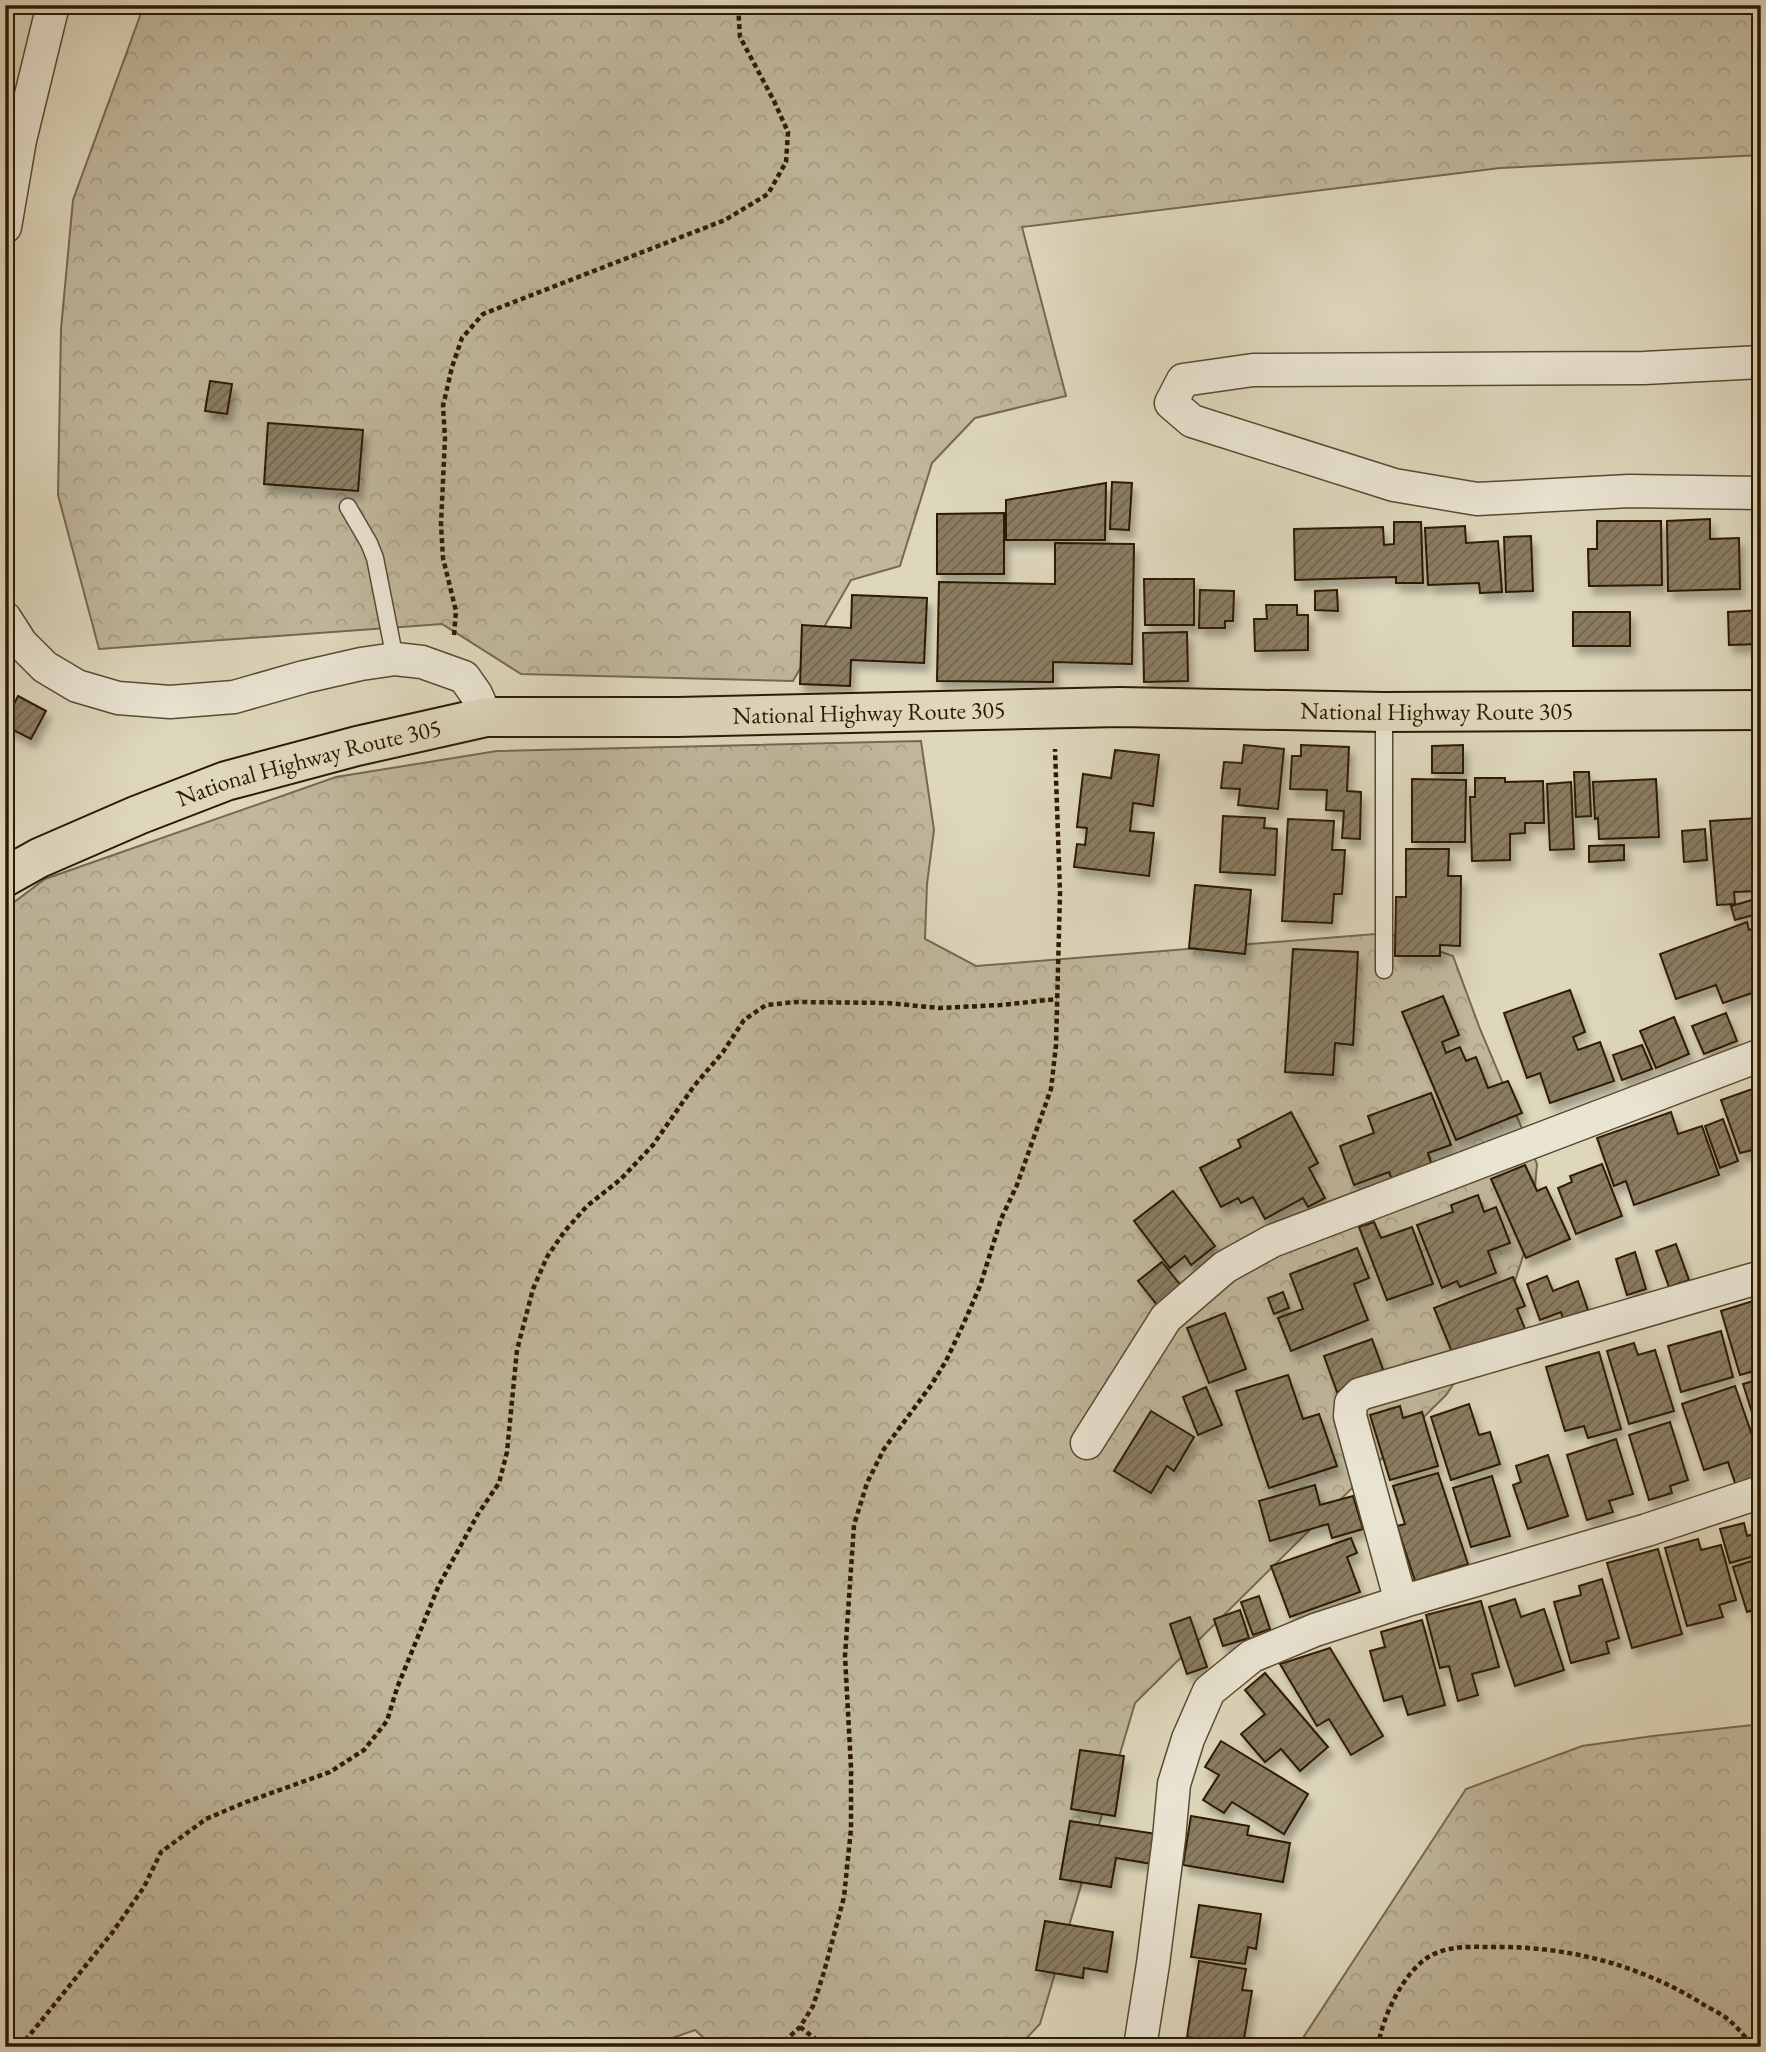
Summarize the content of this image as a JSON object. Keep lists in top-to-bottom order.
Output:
{
  "streets": {
    "highway": ["National Highway Route 305"]
  }
}
